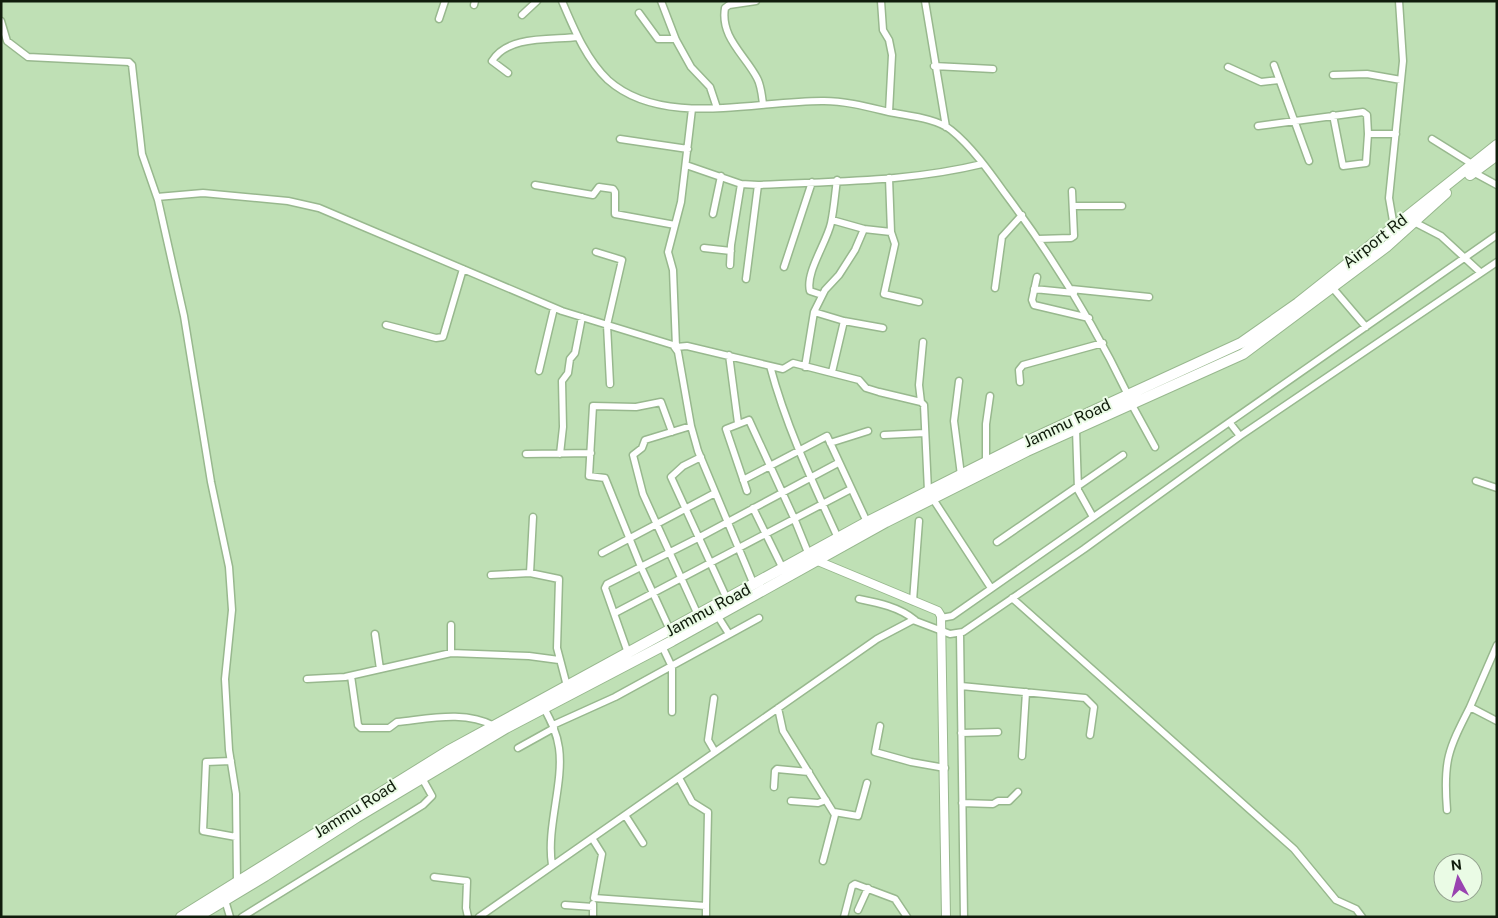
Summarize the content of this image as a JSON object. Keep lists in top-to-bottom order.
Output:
{
  "streets": {
    "main road": ["Airport Rd", "Jammu Road"]
  },
  "crossings": [
    ["Airport Rd", "Jammu Road"]
  ],
  "north": "top"
}
